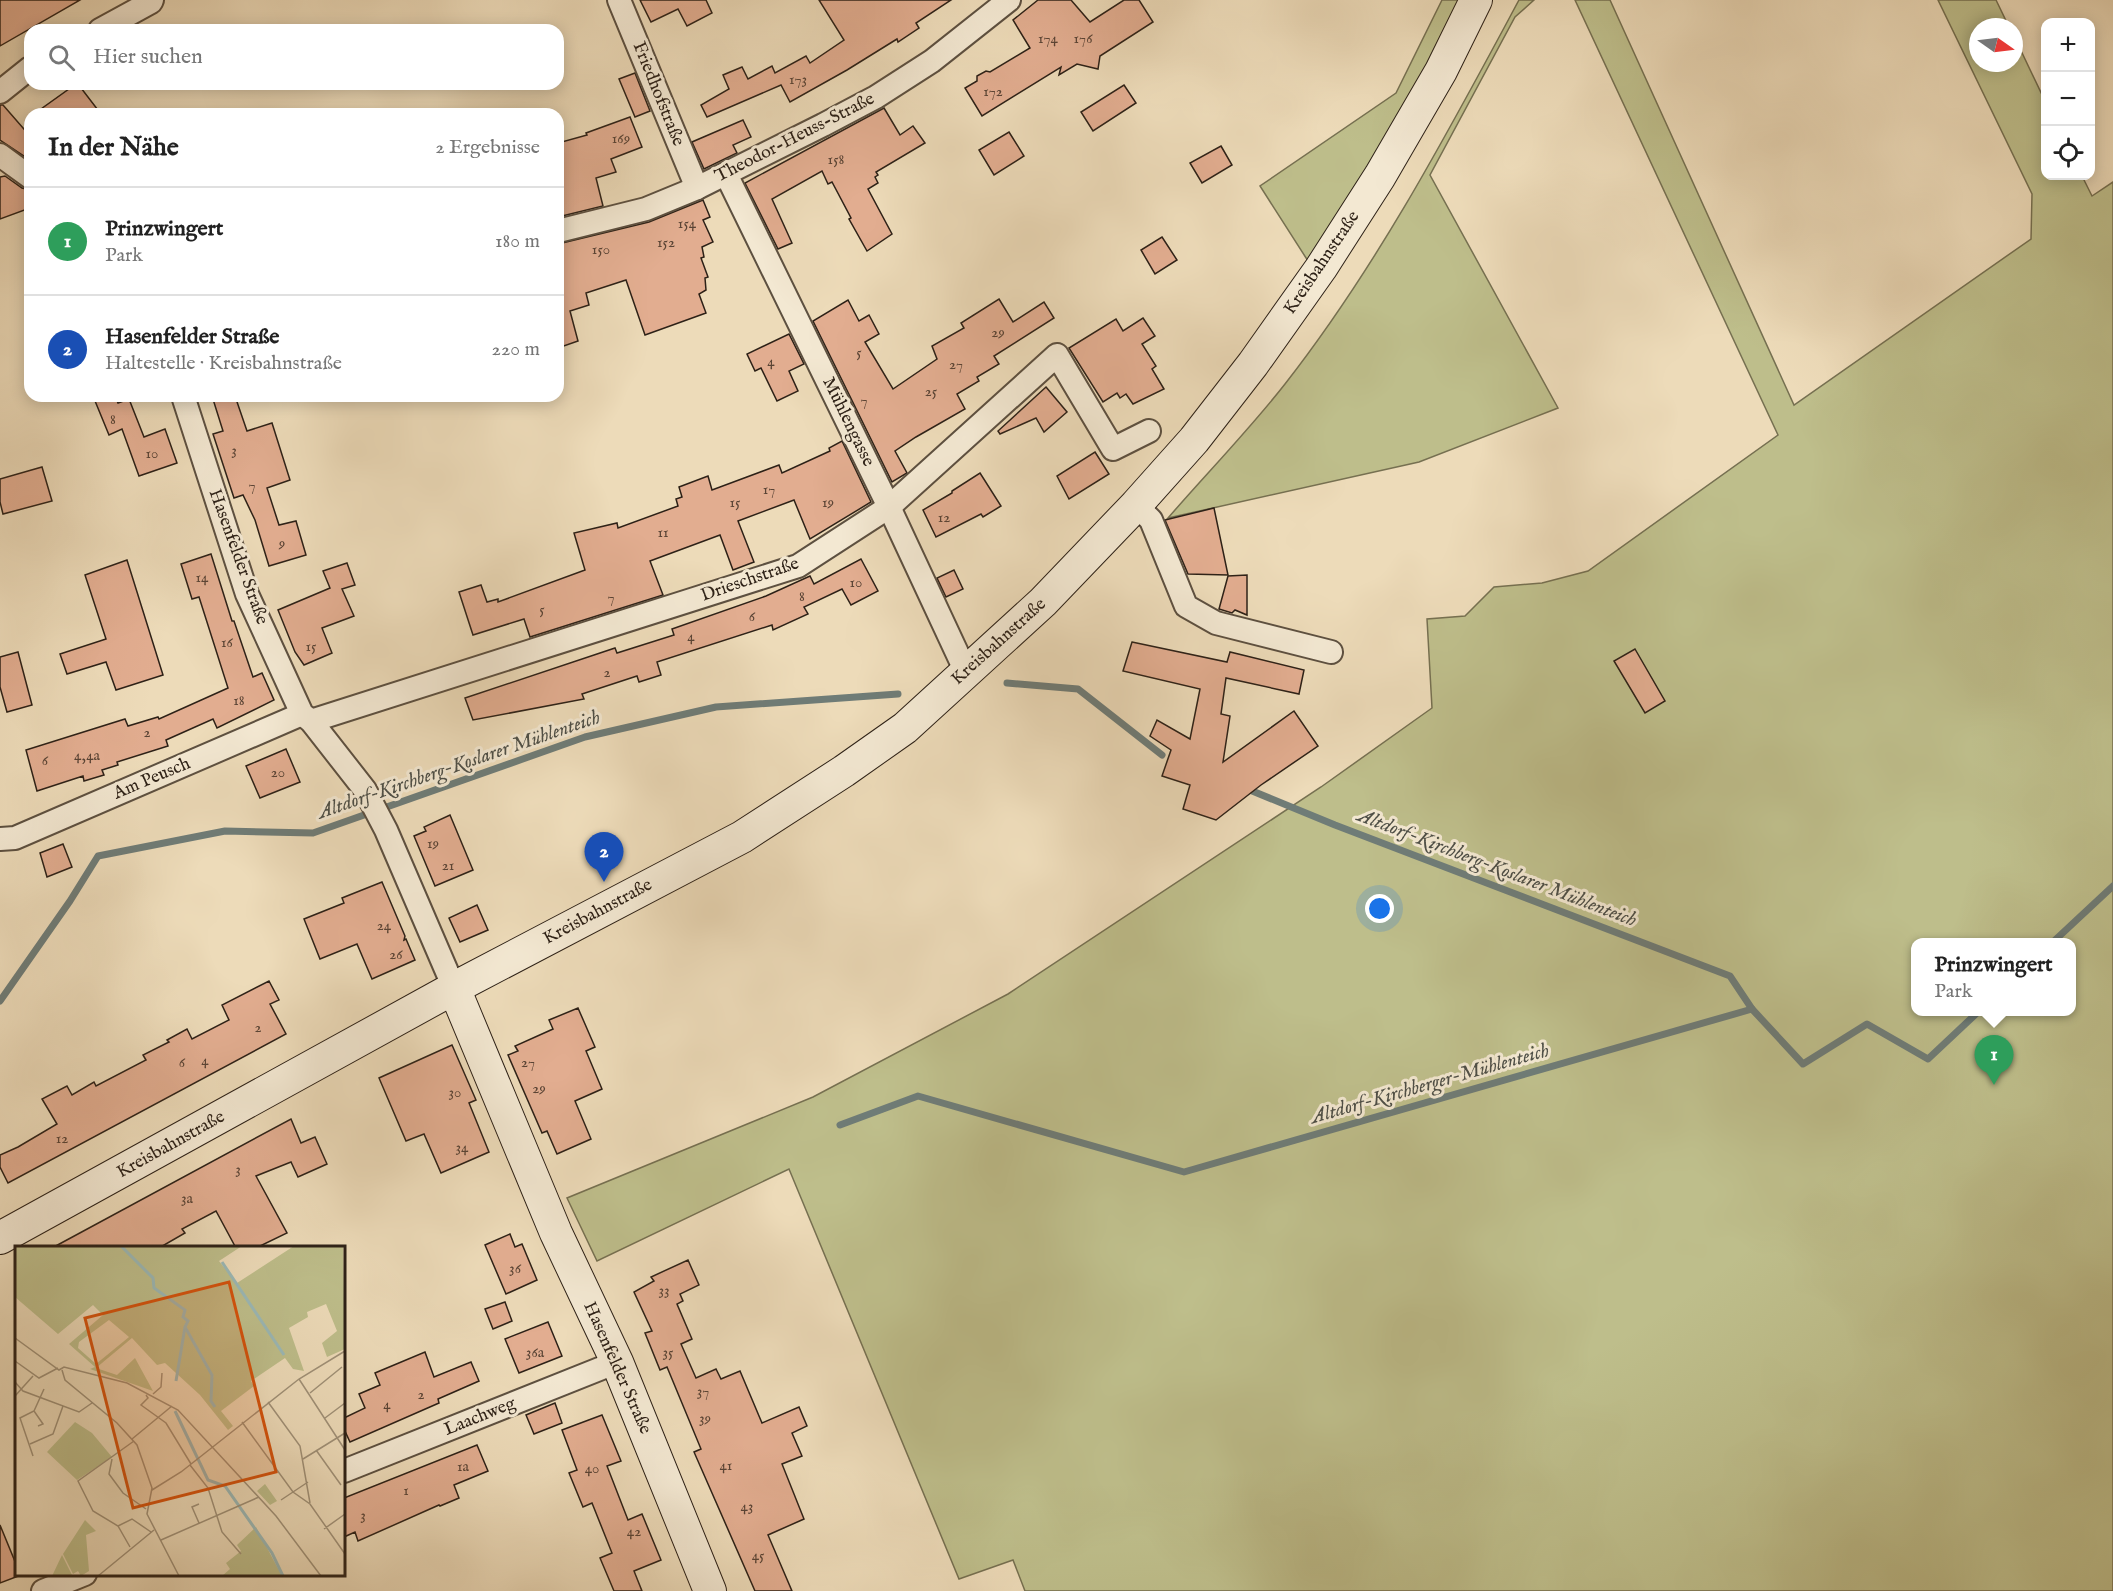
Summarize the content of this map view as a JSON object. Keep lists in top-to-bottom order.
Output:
{
  "streets": {
    "street": [
      "Friedhofstraße",
      "Theodor-Heuss-Straße",
      "Kreisbahnstraße",
      "Mühlengasse",
      "Hasenfelder Straße",
      "Drieschstraße",
      "Am Peusch",
      "Laachweg"
    ]
  },
  "crossings": [
    ["Friedhofstraße", "Theodor-Heuss-Straße"],
    ["Theodor-Heuss-Straße", "Mühlengasse"],
    ["Kreisbahnstraße", "Mühlengasse"],
    ["Kreisbahnstraße", "Hasenfelder Straße"],
    ["Mühlengasse", "Drieschstraße"],
    ["Hasenfelder Straße", "Drieschstraße"],
    ["Hasenfelder Straße", "Am Peusch"],
    ["Hasenfelder Straße", "Laachweg"],
    ["Drieschstraße", "Am Peusch"]
  ],
  "water": ["Altdorf-Kirchberg-Koslarer Mühlenteich", "Altdorf-Kirchberger-Mühlenteich"],
  "house_numbers": [
    "174",
    "176",
    "173",
    "172",
    "169",
    "158",
    "154",
    "152",
    "150",
    "29",
    "5",
    "4",
    "27",
    "25",
    "7",
    "8",
    "3",
    "10",
    "7",
    "17",
    "15",
    "19",
    "12",
    "11",
    "9",
    "14",
    "10",
    "8",
    "7",
    "5",
    "6",
    "4",
    "16",
    "15",
    "2",
    "18",
    "2",
    "4,4a",
    "6",
    "20",
    "19",
    "21",
    "24",
    "26",
    "2",
    "4",
    "6",
    "27",
    "29",
    "30",
    "12",
    "34",
    "3",
    "3a",
    "36",
    "33",
    "36a",
    "35",
    "37",
    "2",
    "4",
    "39",
    "41",
    "1a",
    "40",
    "1",
    "43",
    "3",
    "42",
    "45"
  ],
  "north": "right",
  "page": {
    "map_buttons": ["+", "−"],
    "search": "Hier suchen",
    "heading": ["In der Nähe", "2 Ergebnisse"],
    "list": [
      {
        "mark": "1",
        "name": "Prinzwingert",
        "note": "Park",
        "value": "180 m"
      },
      {
        "mark": "2",
        "name": "Hasenfelder Straße",
        "note": "Haltestelle · Kreisbahnstraße",
        "value": "220 m"
      }
    ],
    "pins": ["2", "1"],
    "popup": ["Prinzwingert", "Park"]
  }
}
